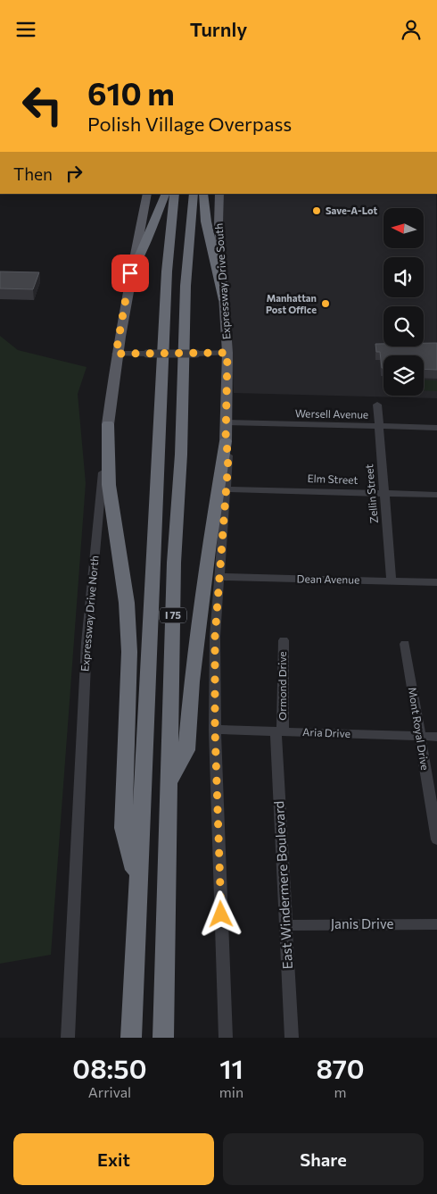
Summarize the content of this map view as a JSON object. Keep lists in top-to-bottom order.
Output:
{
  "streets": {
    "highway": ["I 75"],
    "main road": ["Expressway Drive South", "Expressway Drive North"],
    "street": [
      "Wersell Avenue",
      "Elm Street",
      "Zellin Street",
      "Dean Avenue",
      "Ormond Drive",
      "Mont Royal Drive",
      "Aria Drive",
      "East Windermere Boulevard",
      "Janis Drive"
    ]
  },
  "crossings": [
    ["Expressway Drive South", "Wersell Avenue"],
    ["Expressway Drive South", "Elm Street"],
    ["Expressway Drive South", "Dean Avenue"],
    ["Expressway Drive South", "Aria Drive"],
    ["Wersell Avenue", "Zellin Street"],
    ["Elm Street", "Zellin Street"],
    ["Zellin Street", "Dean Avenue"],
    ["Ormond Drive", "Aria Drive"],
    ["Ormond Drive", "East Windermere Boulevard"],
    ["Mont Royal Drive", "Aria Drive"],
    ["Aria Drive", "East Windermere Boulevard"],
    ["East Windermere Boulevard", "Janis Drive"]
  ],
  "places": ["Save-A-Lot", "Manhattan Post Office"],
  "north": "left",
  "page": {
    "header": "Turnly",
    "turn": ["610 m", "Polish Village Overpass"],
    "then": "Then",
    "eta": [
      "08:50",
      "Arrival",
      "11",
      "min",
      "870",
      "m"
    ],
    "buttons": ["Exit", "Share"]
  }
}
